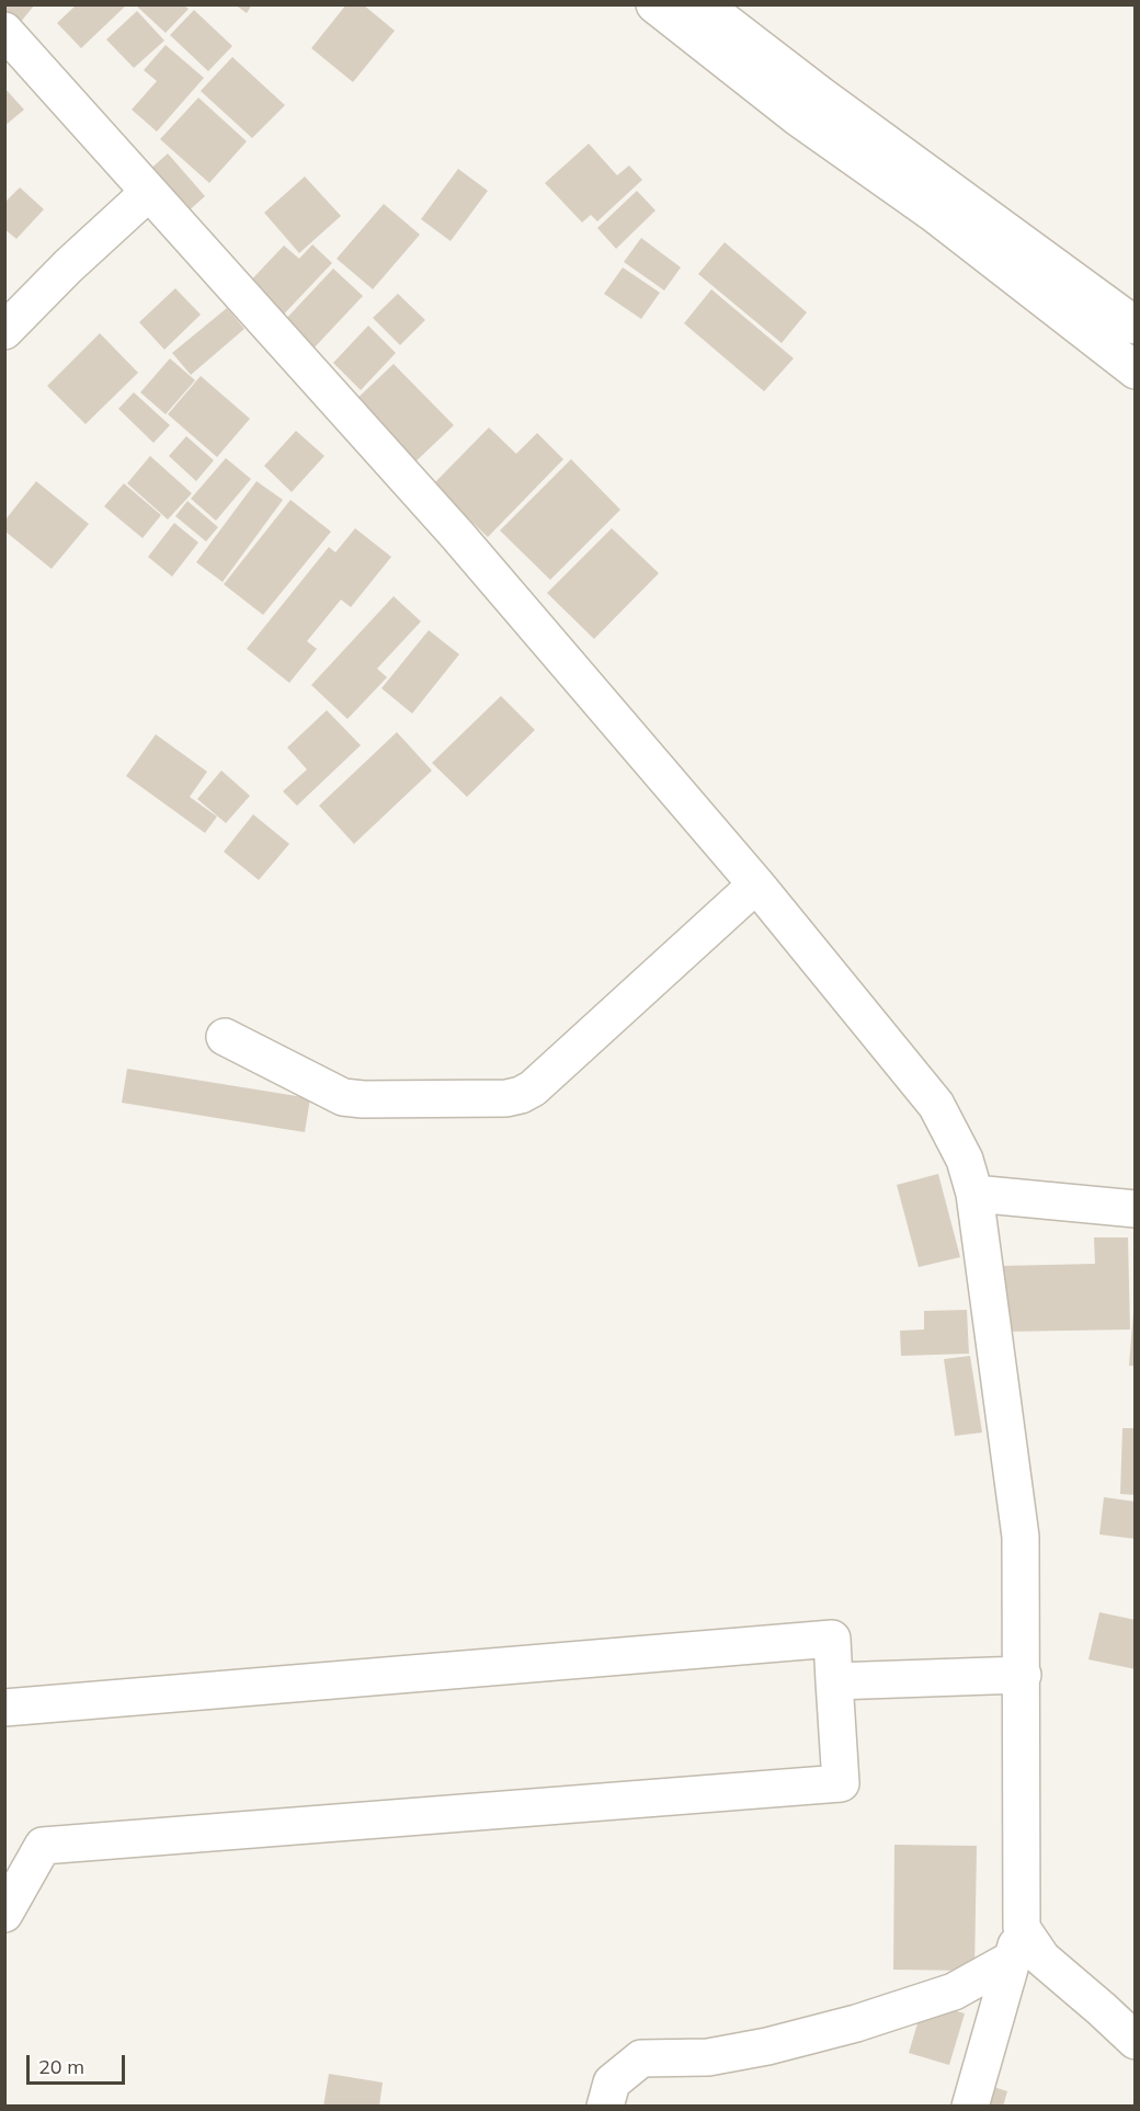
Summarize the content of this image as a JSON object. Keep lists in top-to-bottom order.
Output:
{
  "scale_bar": "20 m"
}
